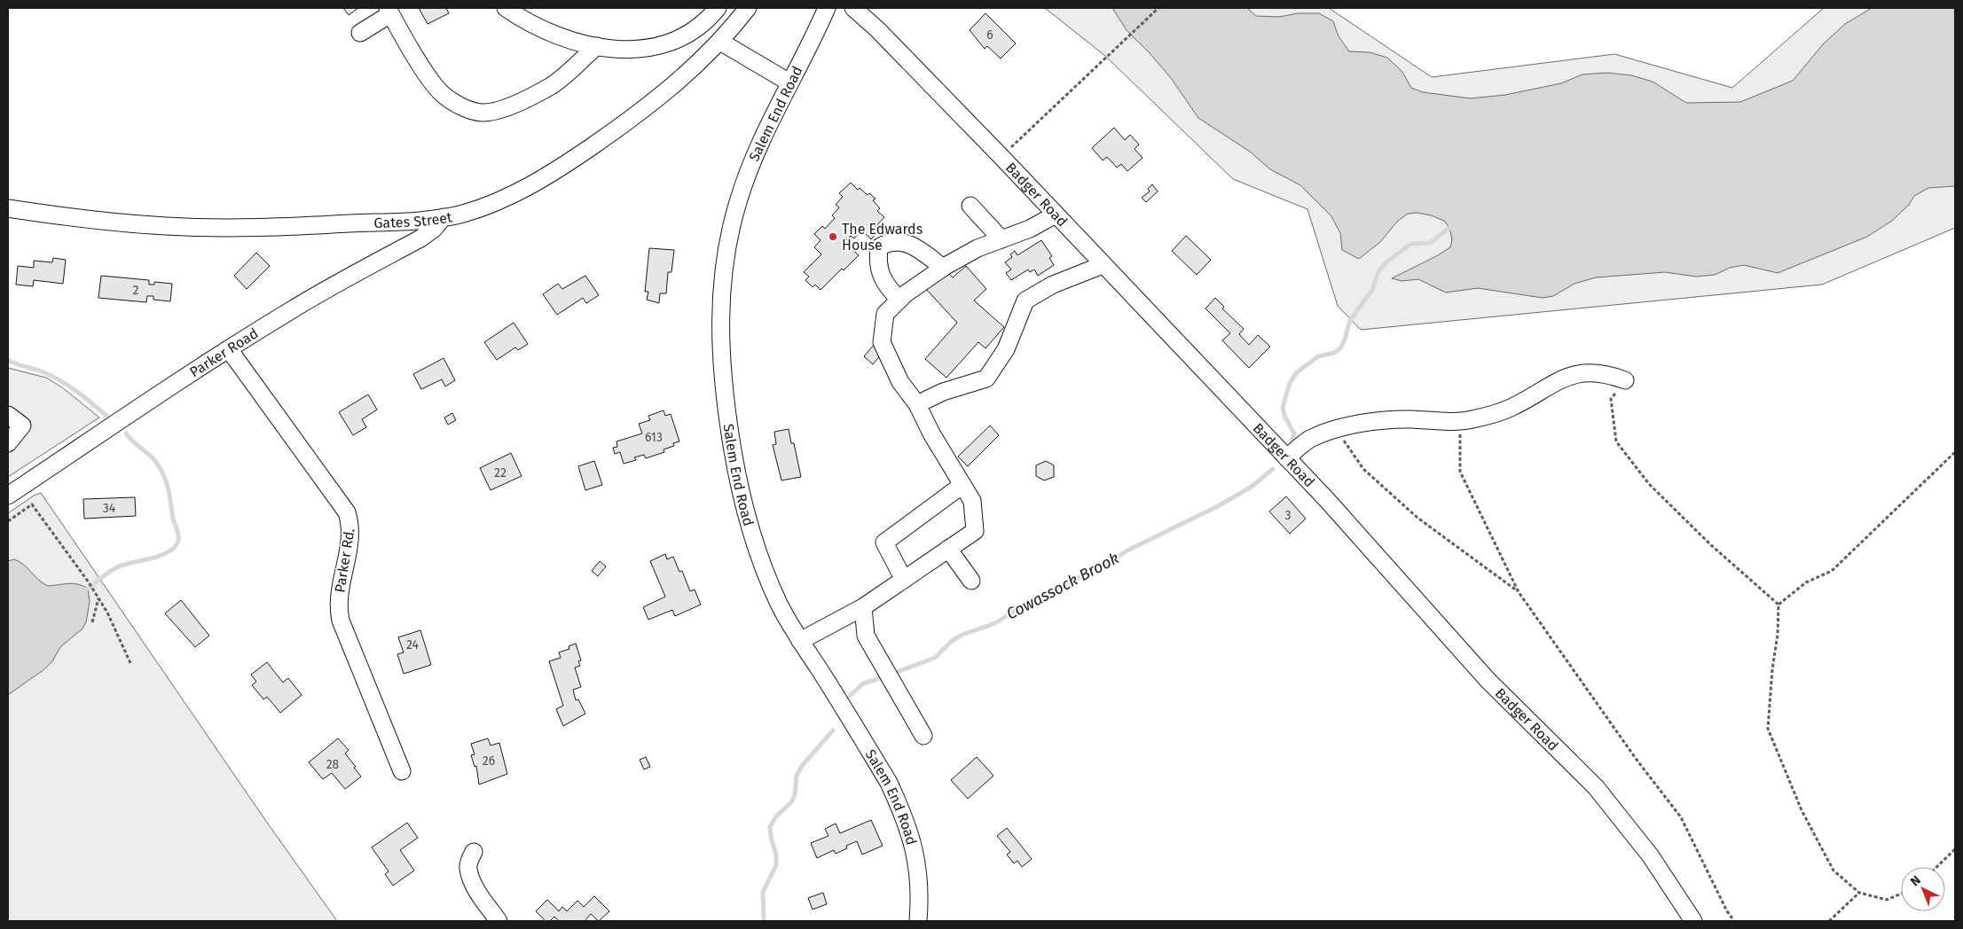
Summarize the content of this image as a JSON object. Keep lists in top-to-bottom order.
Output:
{
  "streets": {
    "street": [
      "Salem End Road",
      "Badger Road",
      "Gates Street",
      "Parker Road",
      "Parker Rd."
    ]
  },
  "crossings": [
    ["Gates Street", "Parker Road"],
    ["Parker Road", "Parker Rd."]
  ],
  "water": ["Cowassock Brook"],
  "places": ["The Edwards House"],
  "house_numbers": [
    "6",
    "2",
    "613",
    "22",
    "34",
    "3",
    "24",
    "26",
    "28"
  ],
  "north": "top left"
}
